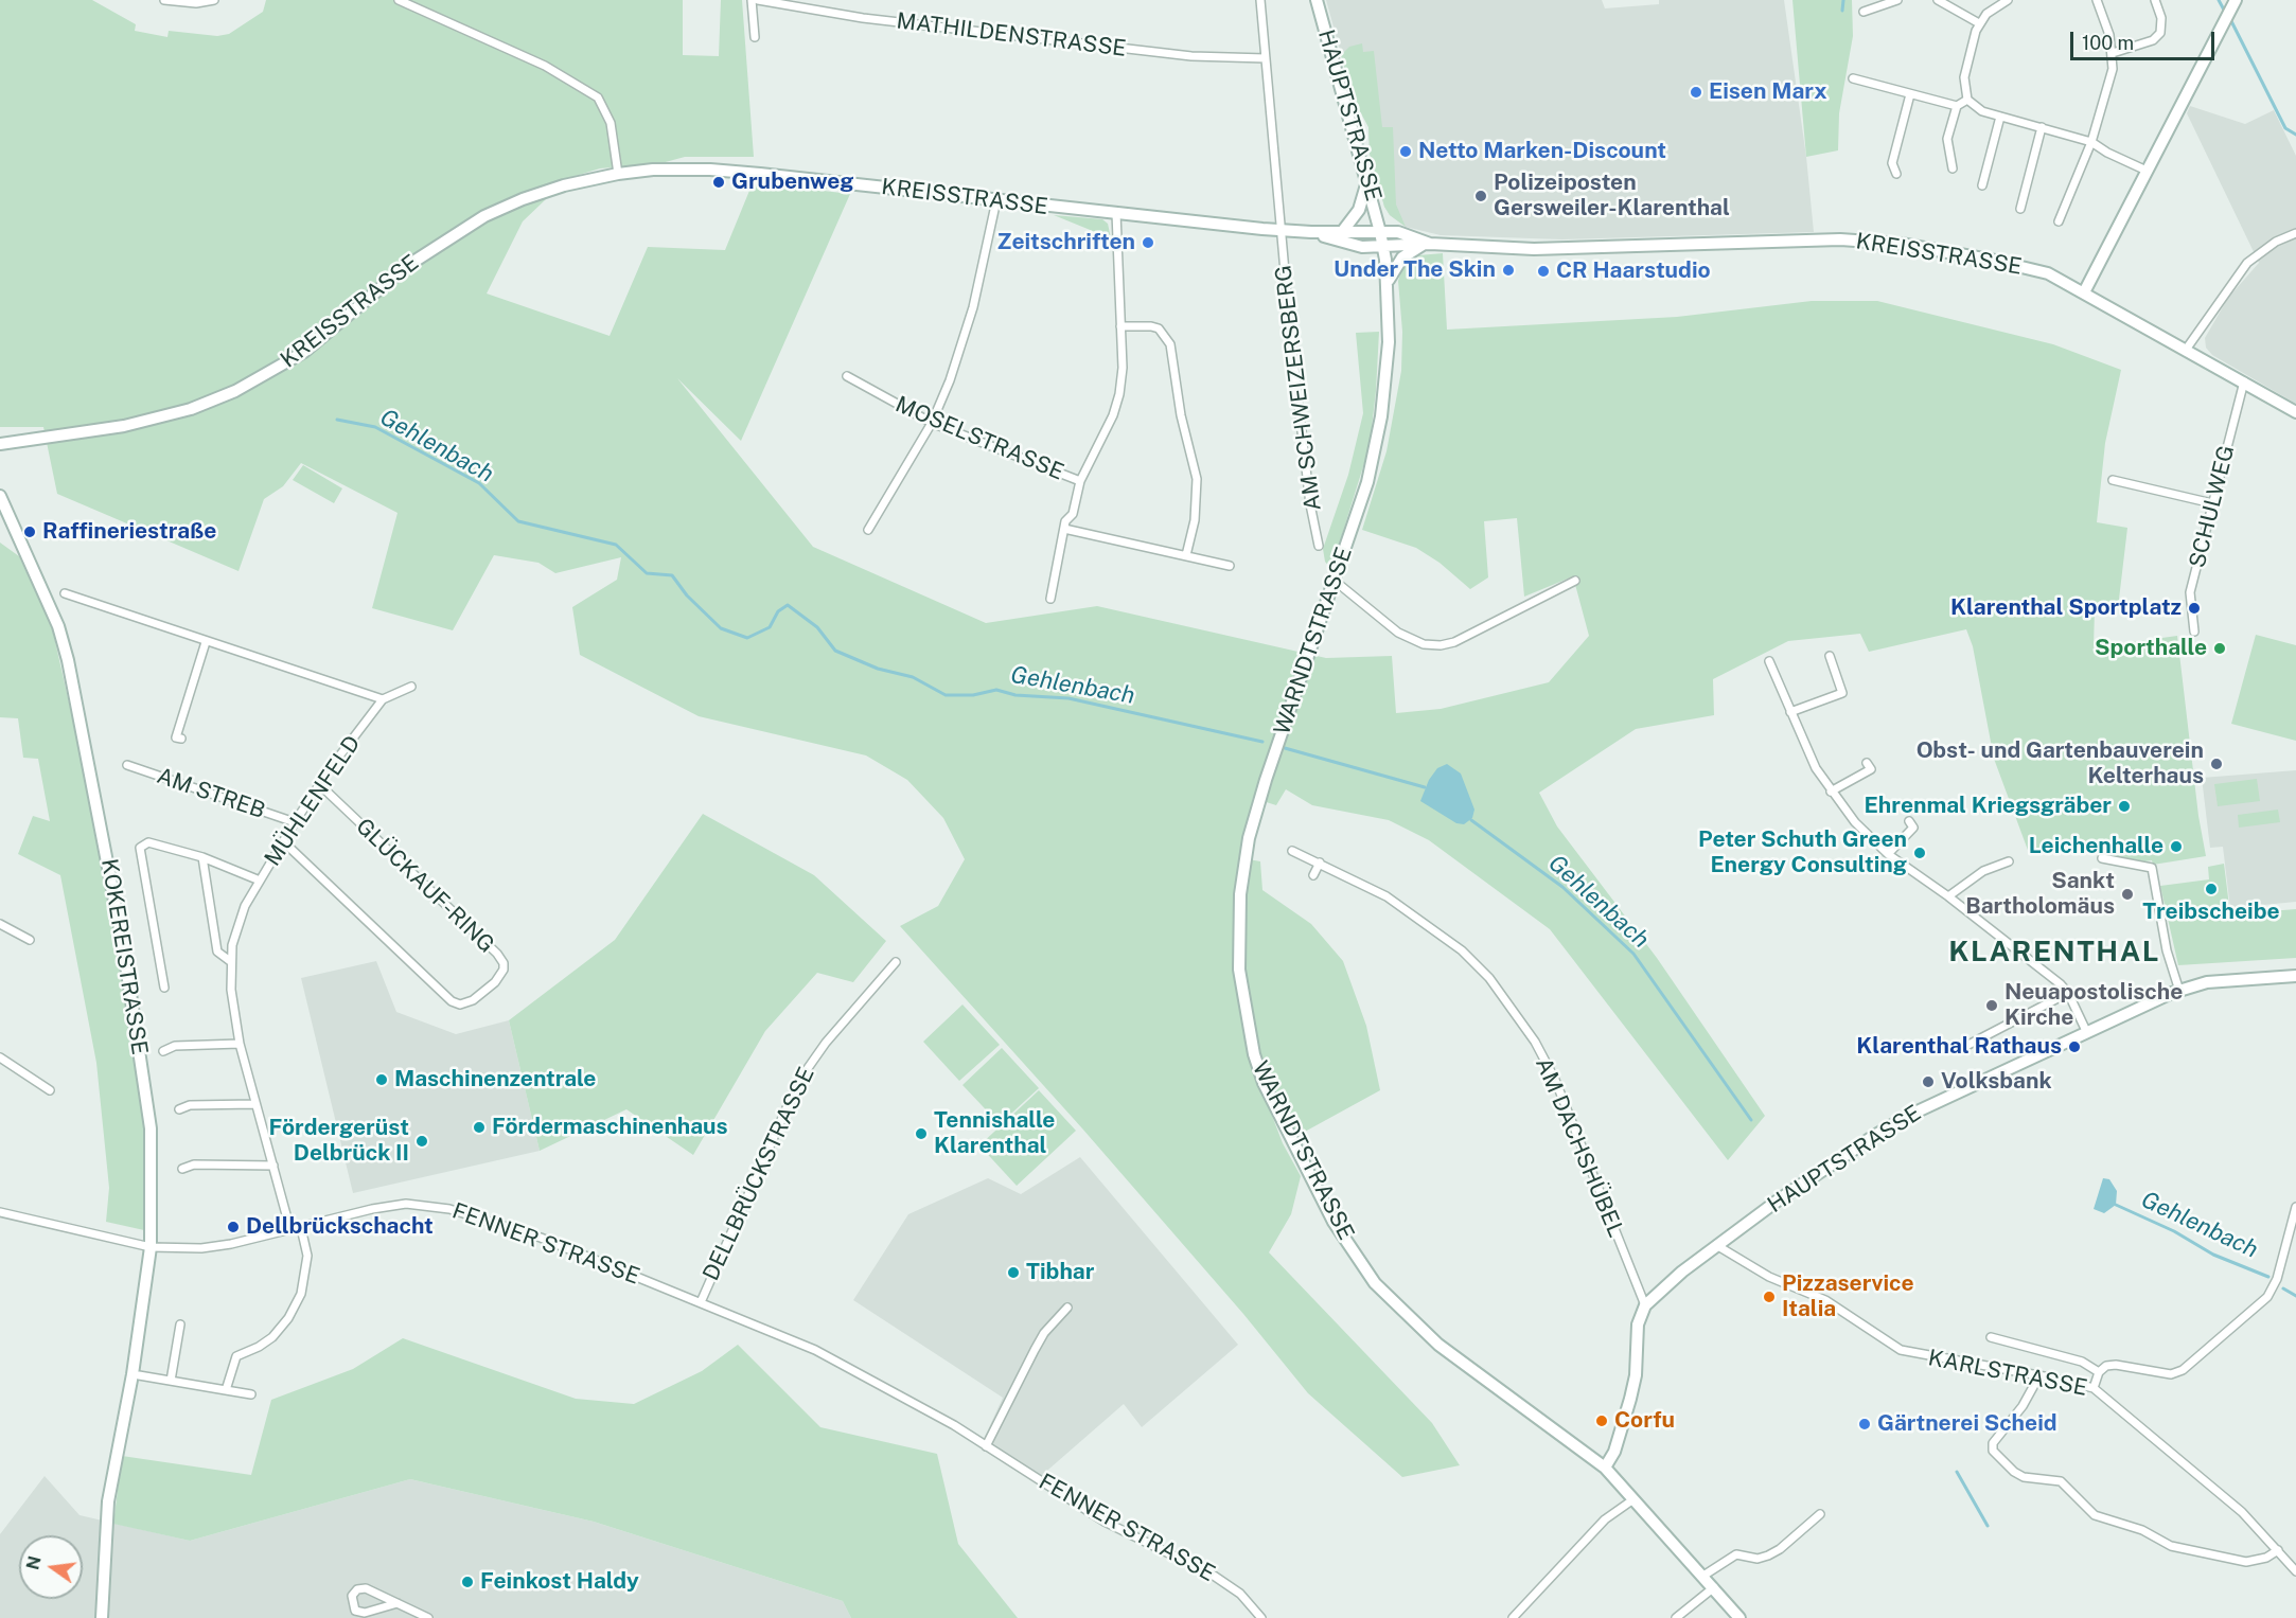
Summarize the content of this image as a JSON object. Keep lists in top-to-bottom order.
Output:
{
  "streets": {
    "street": [
      "MATHILDENSTRASSE",
      "HAUPTSTRASSE",
      "KREISSTRASSE",
      "AM SCHWEIZERSBERG",
      "MOSELSTRASSE",
      "SCHULWEG",
      "WARNDTSTRASSE",
      "AM STREB",
      "MÜHLENFELD",
      "GLÜCKAUF-RING",
      "KOKEREISTRASSE",
      "AM DACHSHÜBEL",
      "DELLBRÜCKSTRASSE",
      "FENNER STRASSE",
      "KARLSTRASSE"
    ]
  },
  "crossings": [
    ["MATHILDENSTRASSE", "AM SCHWEIZERSBERG"],
    ["HAUPTSTRASSE", "KREISSTRASSE"],
    ["HAUPTSTRASSE", "WARNDTSTRASSE"],
    ["HAUPTSTRASSE", "AM DACHSHÜBEL"],
    ["HAUPTSTRASSE", "KARLSTRASSE"],
    ["KREISSTRASSE", "AM SCHWEIZERSBERG"],
    ["KREISSTRASSE", "SCHULWEG"],
    ["KREISSTRASSE", "WARNDTSTRASSE"],
    ["AM STREB", "MÜHLENFELD"],
    ["MÜHLENFELD", "GLÜCKAUF-RING"],
    ["MÜHLENFELD", "FENNER STRASSE"],
    ["KOKEREISTRASSE", "FENNER STRASSE"],
    ["DELLBRÜCKSTRASSE", "FENNER STRASSE"]
  ],
  "districts": ["KLARENTHAL"],
  "water": ["Gehlenbach"],
  "places": [
    "Eisen Marx",
    "Netto Marken-Discount",
    "Grubenweg",
    "Polizeiposten Gersweiler-Klarenthal",
    "Zeitschriften",
    "Under The Skin",
    "CR Haarstudio",
    "Raffineriestraße",
    "Klarenthal Sportplatz",
    "Sporthalle",
    "Obst- und Gartenbauverein Kelterhaus",
    "Ehrenmal Kriegsgräber",
    "Leichenhalle",
    "Peter Schuth Green Energy Consulting",
    "Treibscheibe",
    "Sankt Bartholomäus",
    "Neuapostolische Kirche",
    "Klarenthal Rathaus",
    "Maschinenzentrale",
    "Volksbank",
    "Fördermaschinenhaus",
    "Tennishalle Klarenthal",
    "Fördergerüst Delbrück II",
    "Dellbrückschacht",
    "Tibhar",
    "Pizzaservice Italia",
    "Corfu",
    "Gärtnerei Scheid",
    "Feinkost Haldy"
  ],
  "scale_bar": "100 m",
  "north": "left"
}
